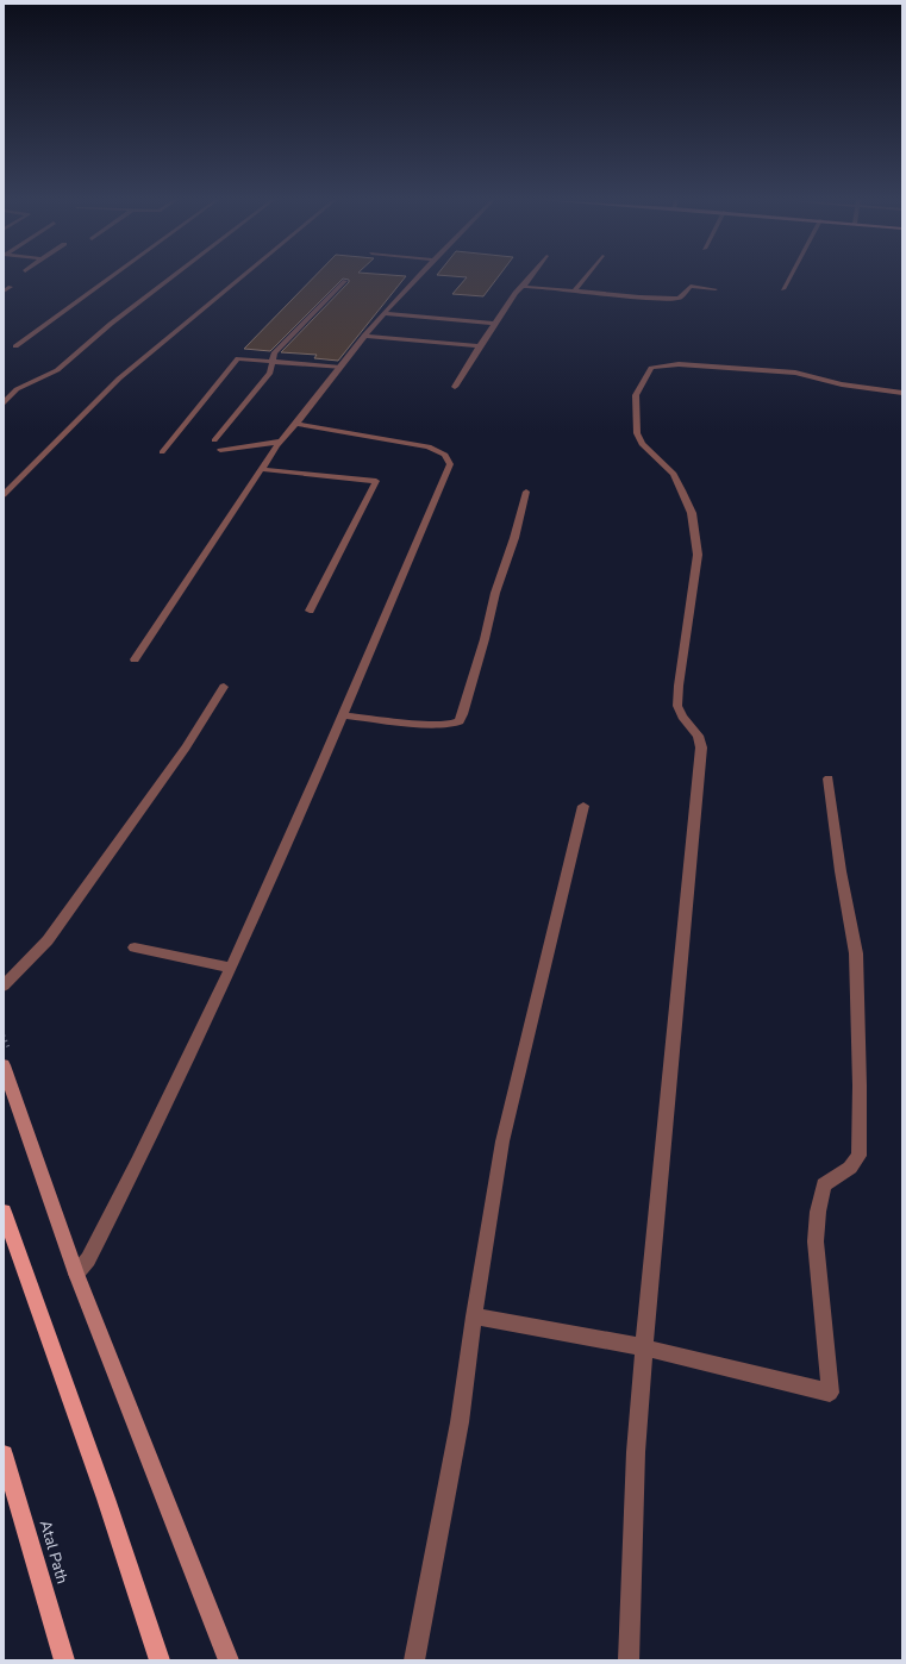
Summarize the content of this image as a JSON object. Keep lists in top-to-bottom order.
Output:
{
  "streets": {
    "main road": ["Atal Path"]
  }
}
